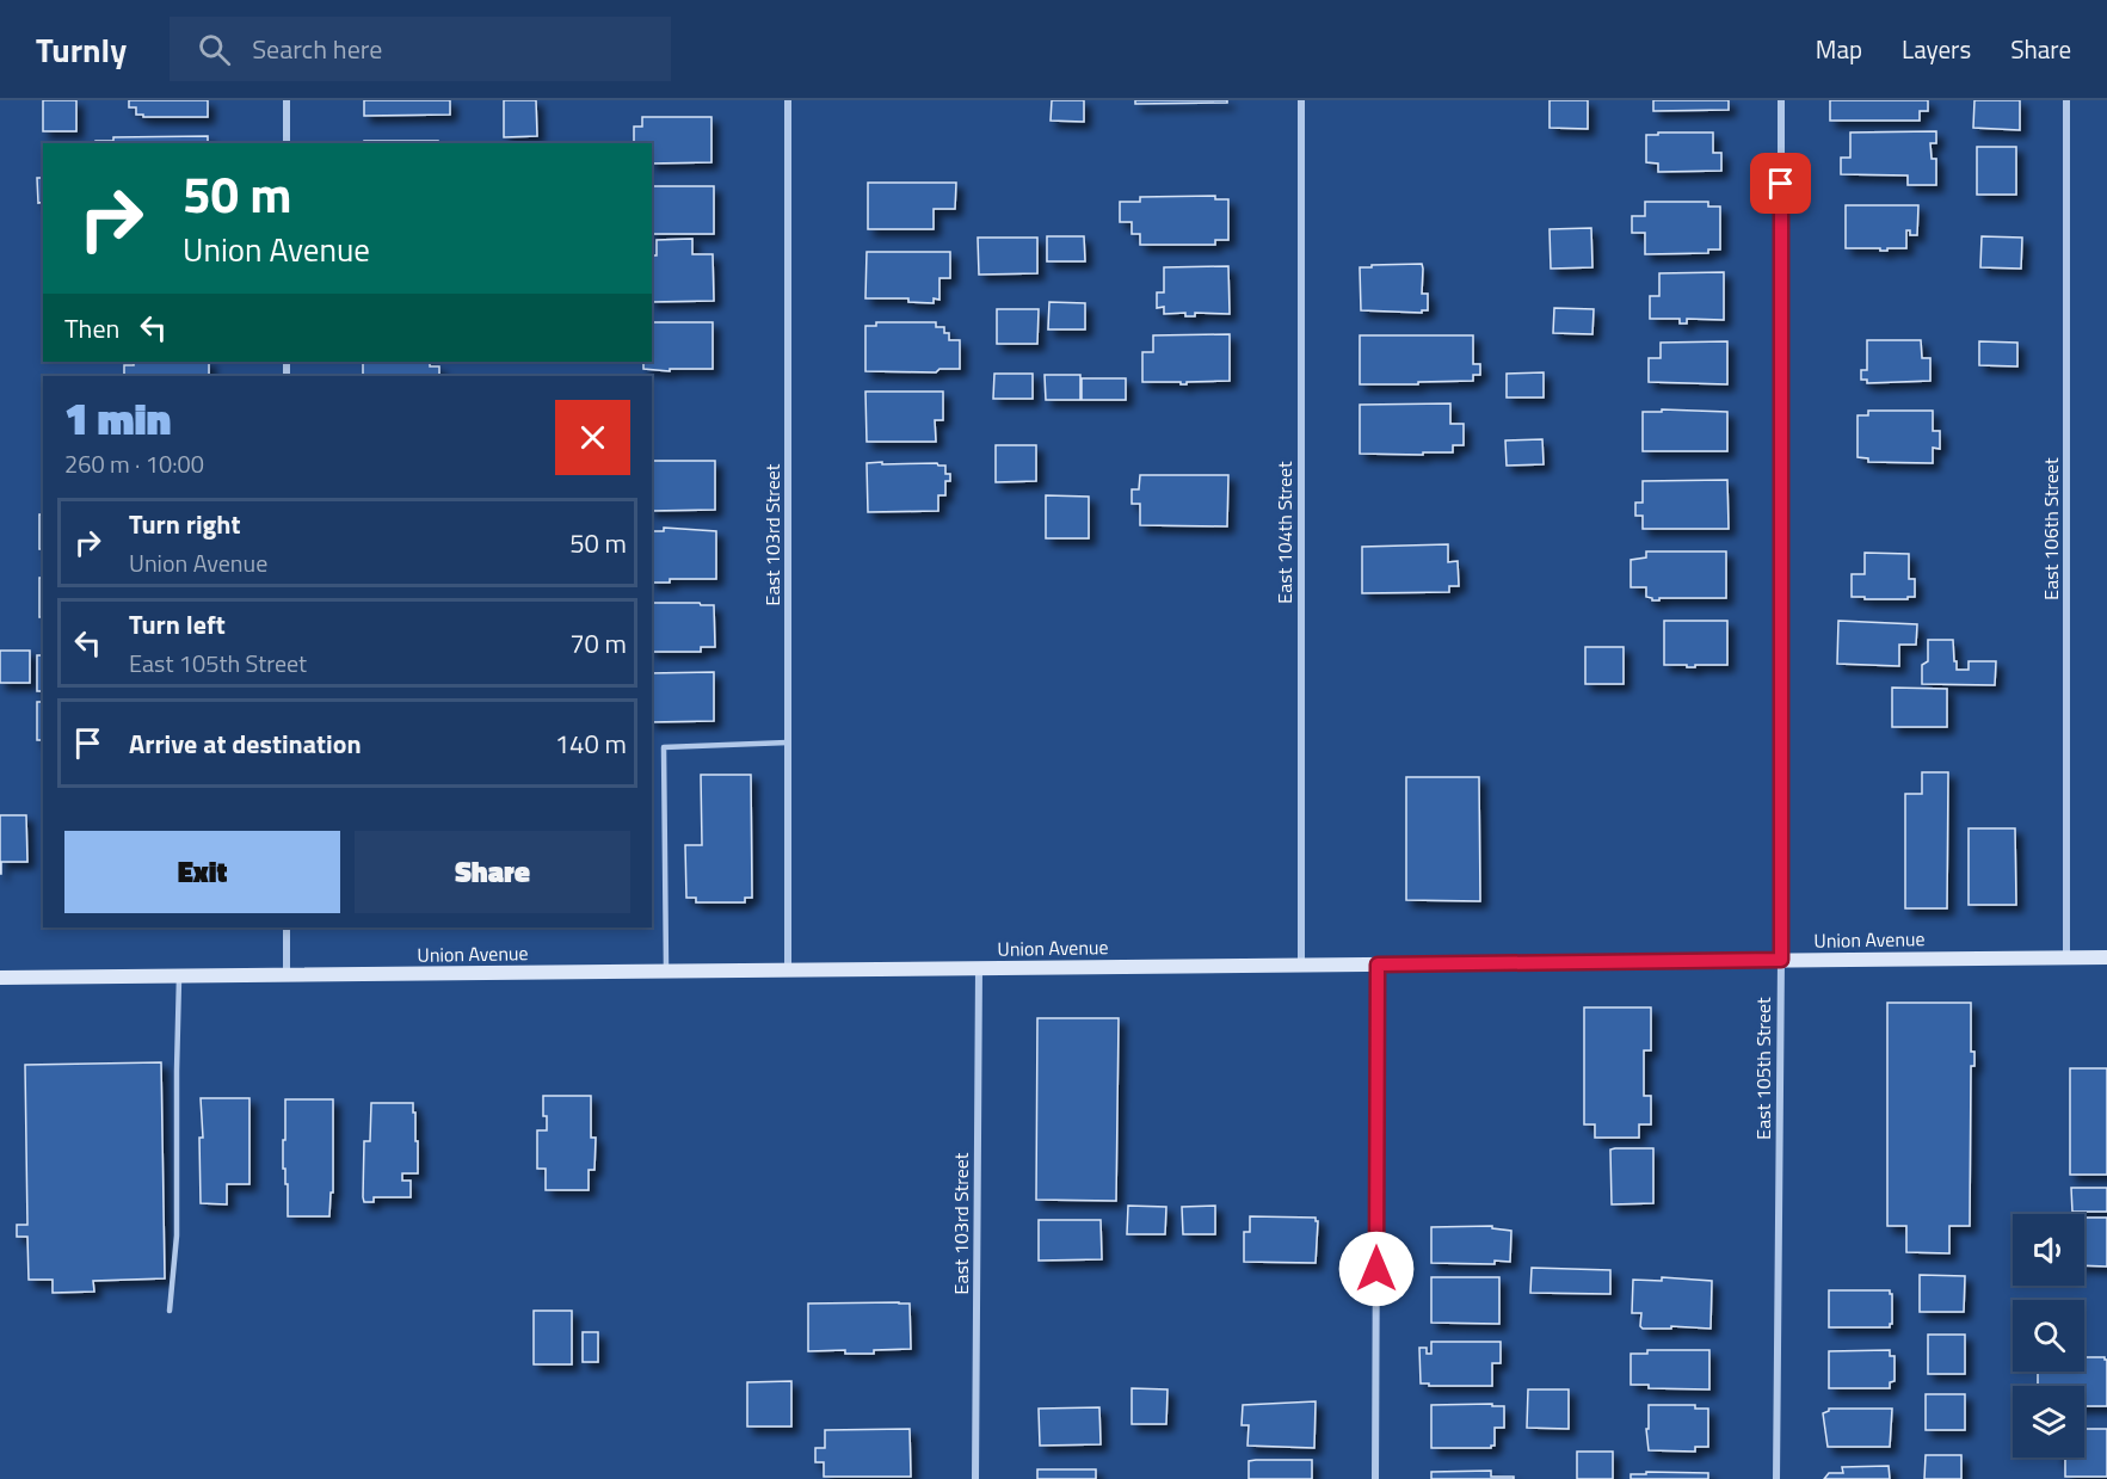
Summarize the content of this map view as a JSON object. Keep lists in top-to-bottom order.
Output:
{
  "streets": {
    "main road": ["Union Avenue"],
    "street": [
      "East 106th Street",
      "East 104th Street",
      "East 103rd Street",
      "East 105th Street"
    ]
  },
  "crossings": [
    ["East 106th Street", "Union Avenue"],
    ["East 104th Street", "Union Avenue"],
    ["East 103rd Street", "Union Avenue"],
    ["Union Avenue", "East 105th Street"]
  ],
  "page": {
    "header": "Turnly",
    "search": "Search here",
    "nav": ["Map", "Layers", "Share"],
    "turn": ["50 m", "Union Avenue"],
    "then": "Then",
    "heading": ["1 min", "260 m · 10:00"],
    "list": [
      {
        "name": "Turn right",
        "note": "Union Avenue",
        "value": "50 m"
      },
      {
        "name": "Turn left",
        "note": "East 105th Street",
        "value": "70 m"
      },
      {
        "name": "Arrive at destination",
        "value": "140 m"
      }
    ],
    "buttons": ["Exit", "Share"]
  }
}
